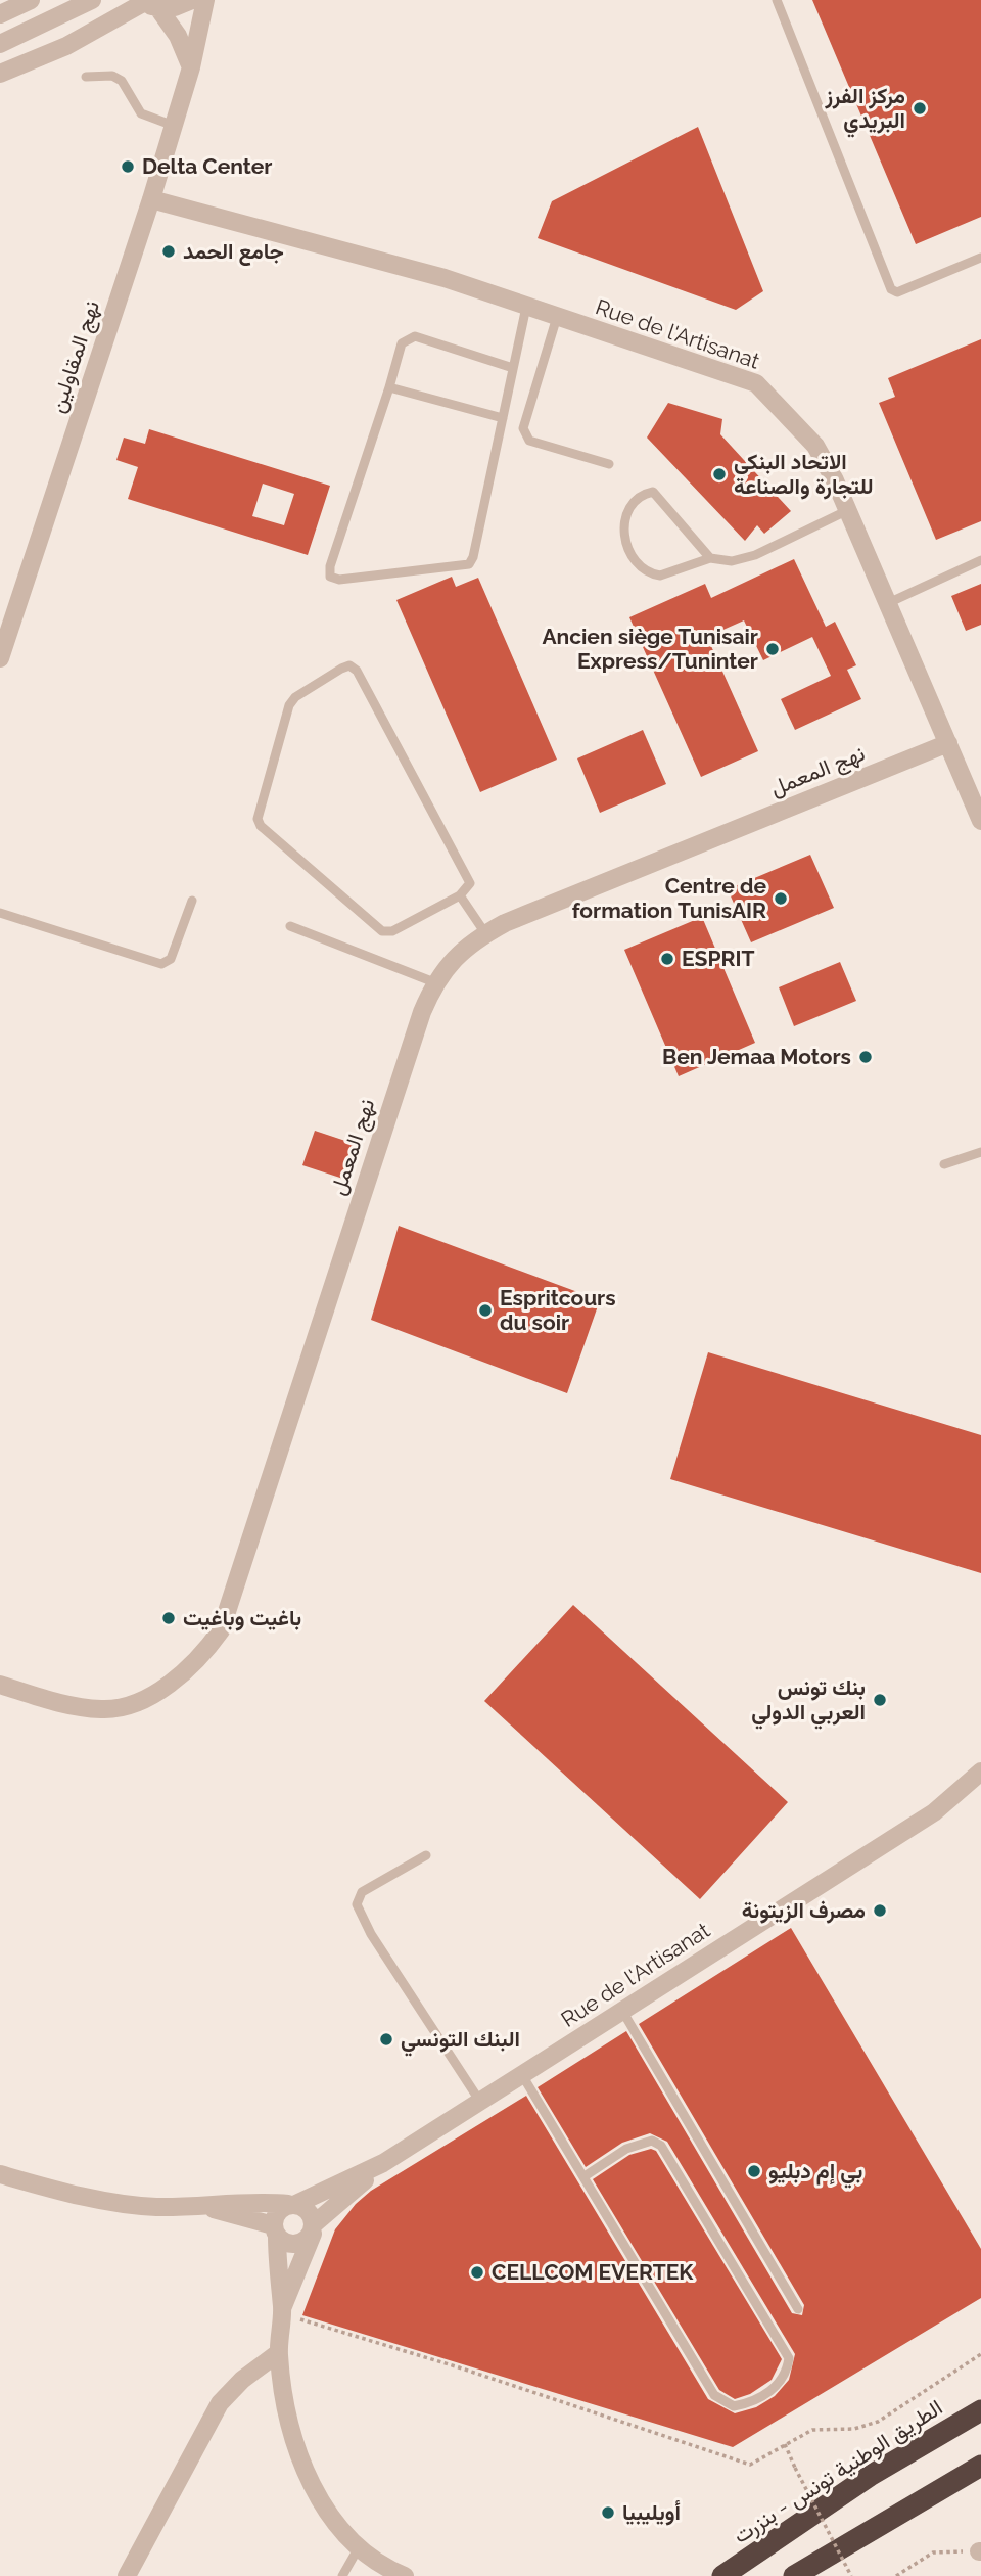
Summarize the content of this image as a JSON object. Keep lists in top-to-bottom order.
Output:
{
  "streets": {
    "highway": ["الطريق الوطنية تونس - بنزرت"],
    "street": ["Rue de l'Artisanat", "نهج المقاولين", "نهج المعمل"]
  },
  "crossings": [
    ["Rue de l'Artisanat", "نهج المقاولين"],
    ["Rue de l'Artisanat", "نهج المعمل"]
  ],
  "places": [
    "مركز الفرز البريدي",
    "Delta Center",
    "جامع الحمد",
    "الاتحاد البنكي للتجارة والصناعة",
    "Ancien siège Tunisair Express/Tuninter",
    "Centre de formation TunisAIR",
    "ESPRIT",
    "Ben Jemaa Motors",
    "Espritcours du soir",
    "باغيت وباغيت",
    "بنك تونس العربي الدولي",
    "مصرف الزيتونة",
    "البنك التونسي",
    "بي إم دبليو",
    "CELLCOM EVERTEK",
    "أويليبيا"
  ]
}
